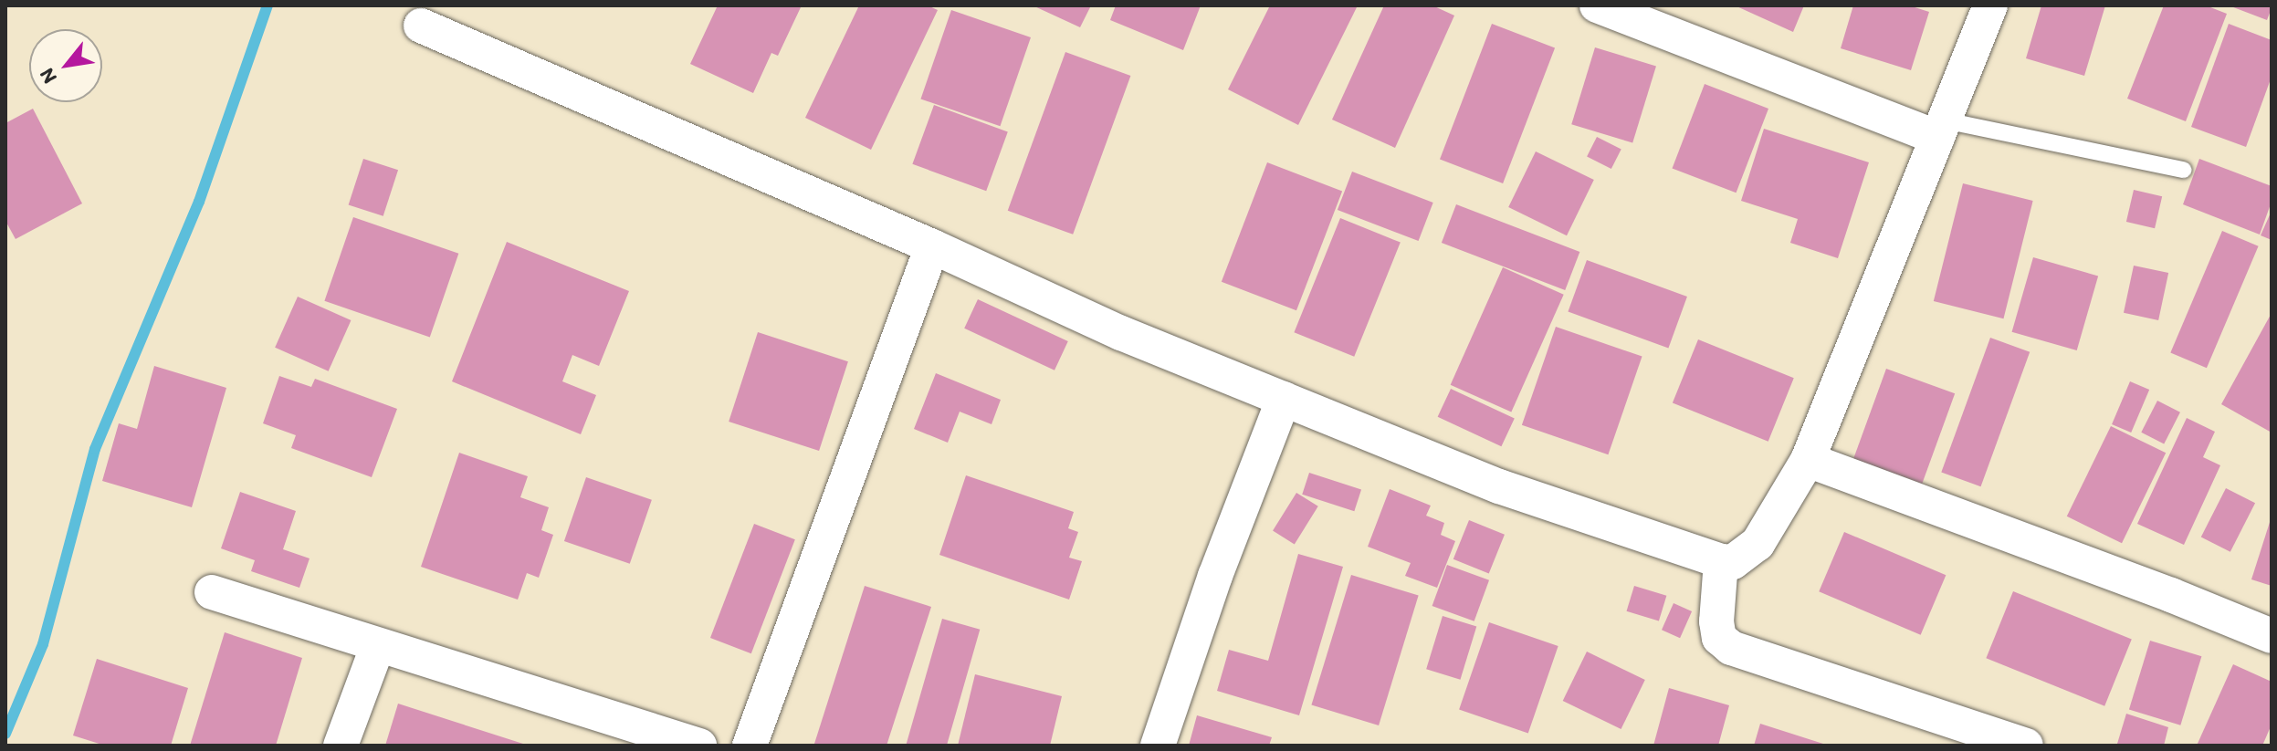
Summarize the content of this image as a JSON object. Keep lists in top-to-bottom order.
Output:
{
  "north": "bottom left"
}
